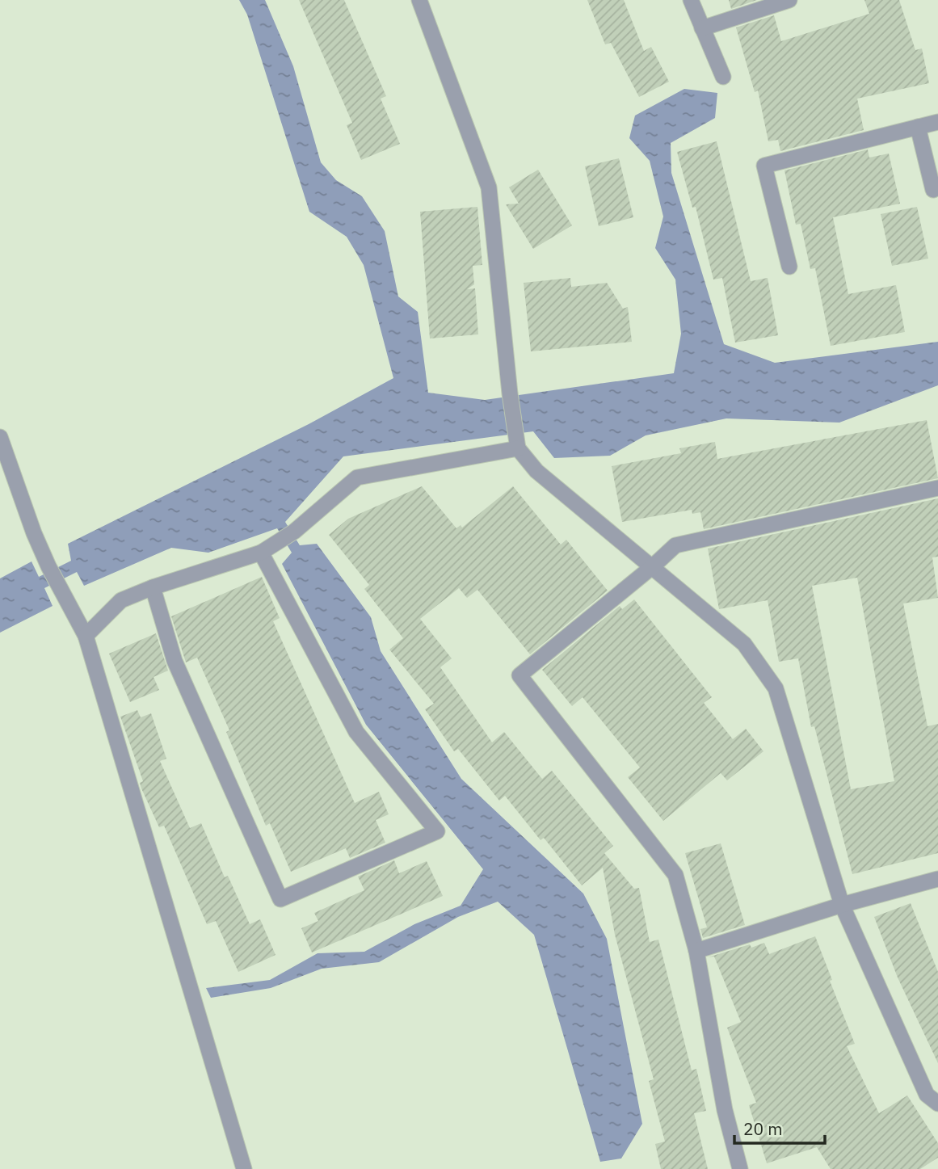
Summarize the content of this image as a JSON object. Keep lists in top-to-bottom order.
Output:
{
  "scale_bar": "20 m"
}
